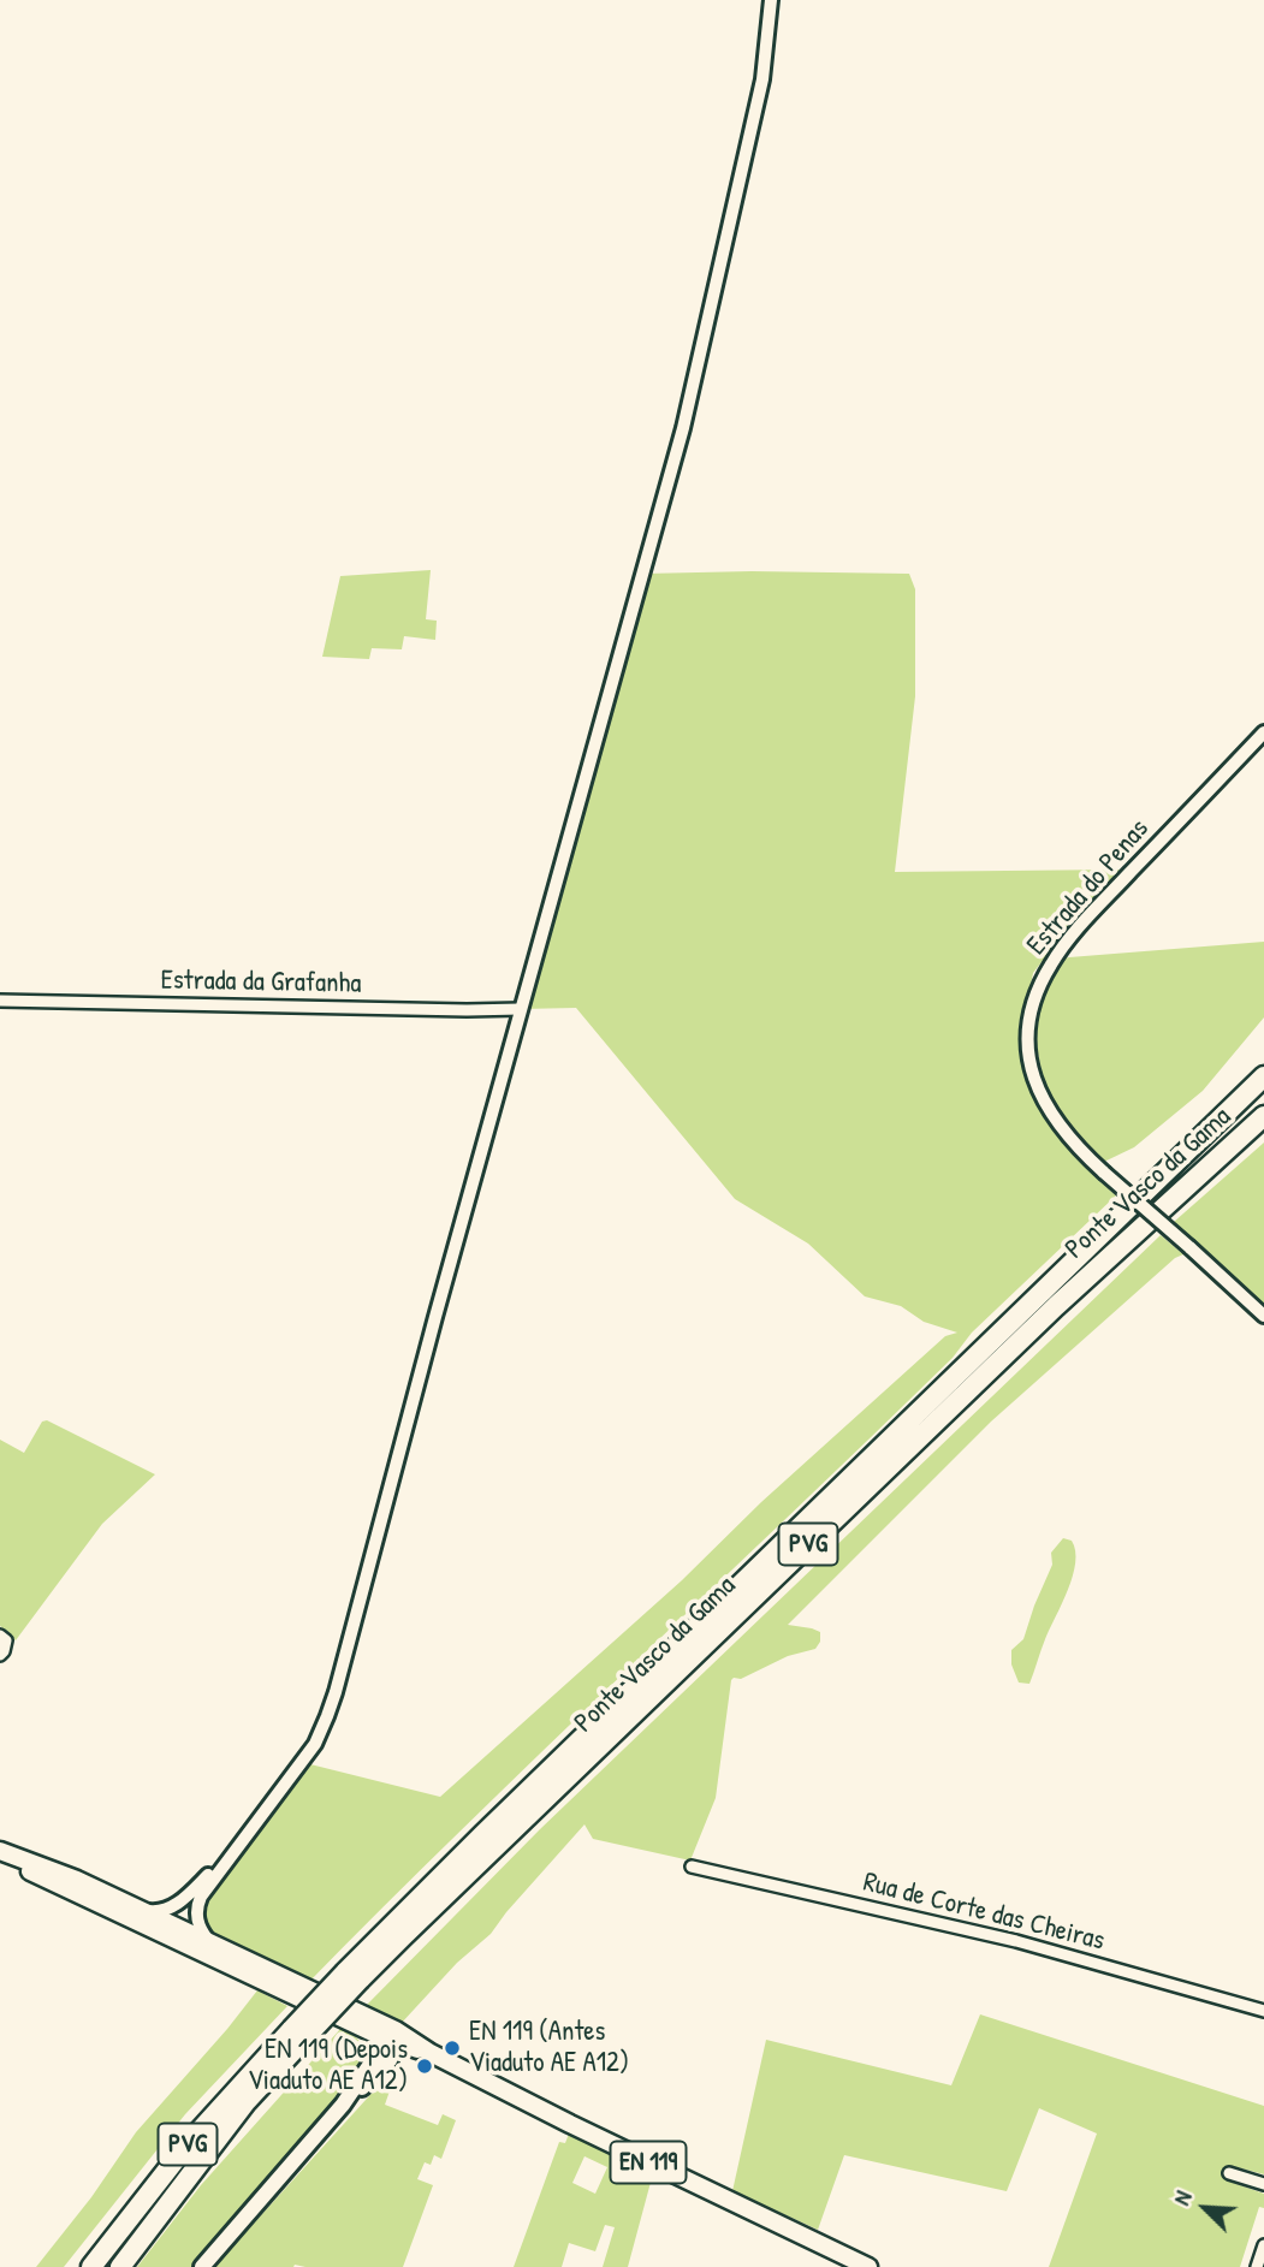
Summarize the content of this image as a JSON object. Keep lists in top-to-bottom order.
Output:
{
  "streets": {
    "highway": ["Ponte Vasco da Gama", "PVG"],
    "main road": ["EN 119"],
    "street": ["Estrada do Penas", "Estrada da Grafanha", "Rua de Corte das Cheiras"]
  },
  "places": ["EN 119 (Antes Viaduto AE A12)", "EN 119 (Depois Viaduto AE A12)"],
  "north": "top left"
}
